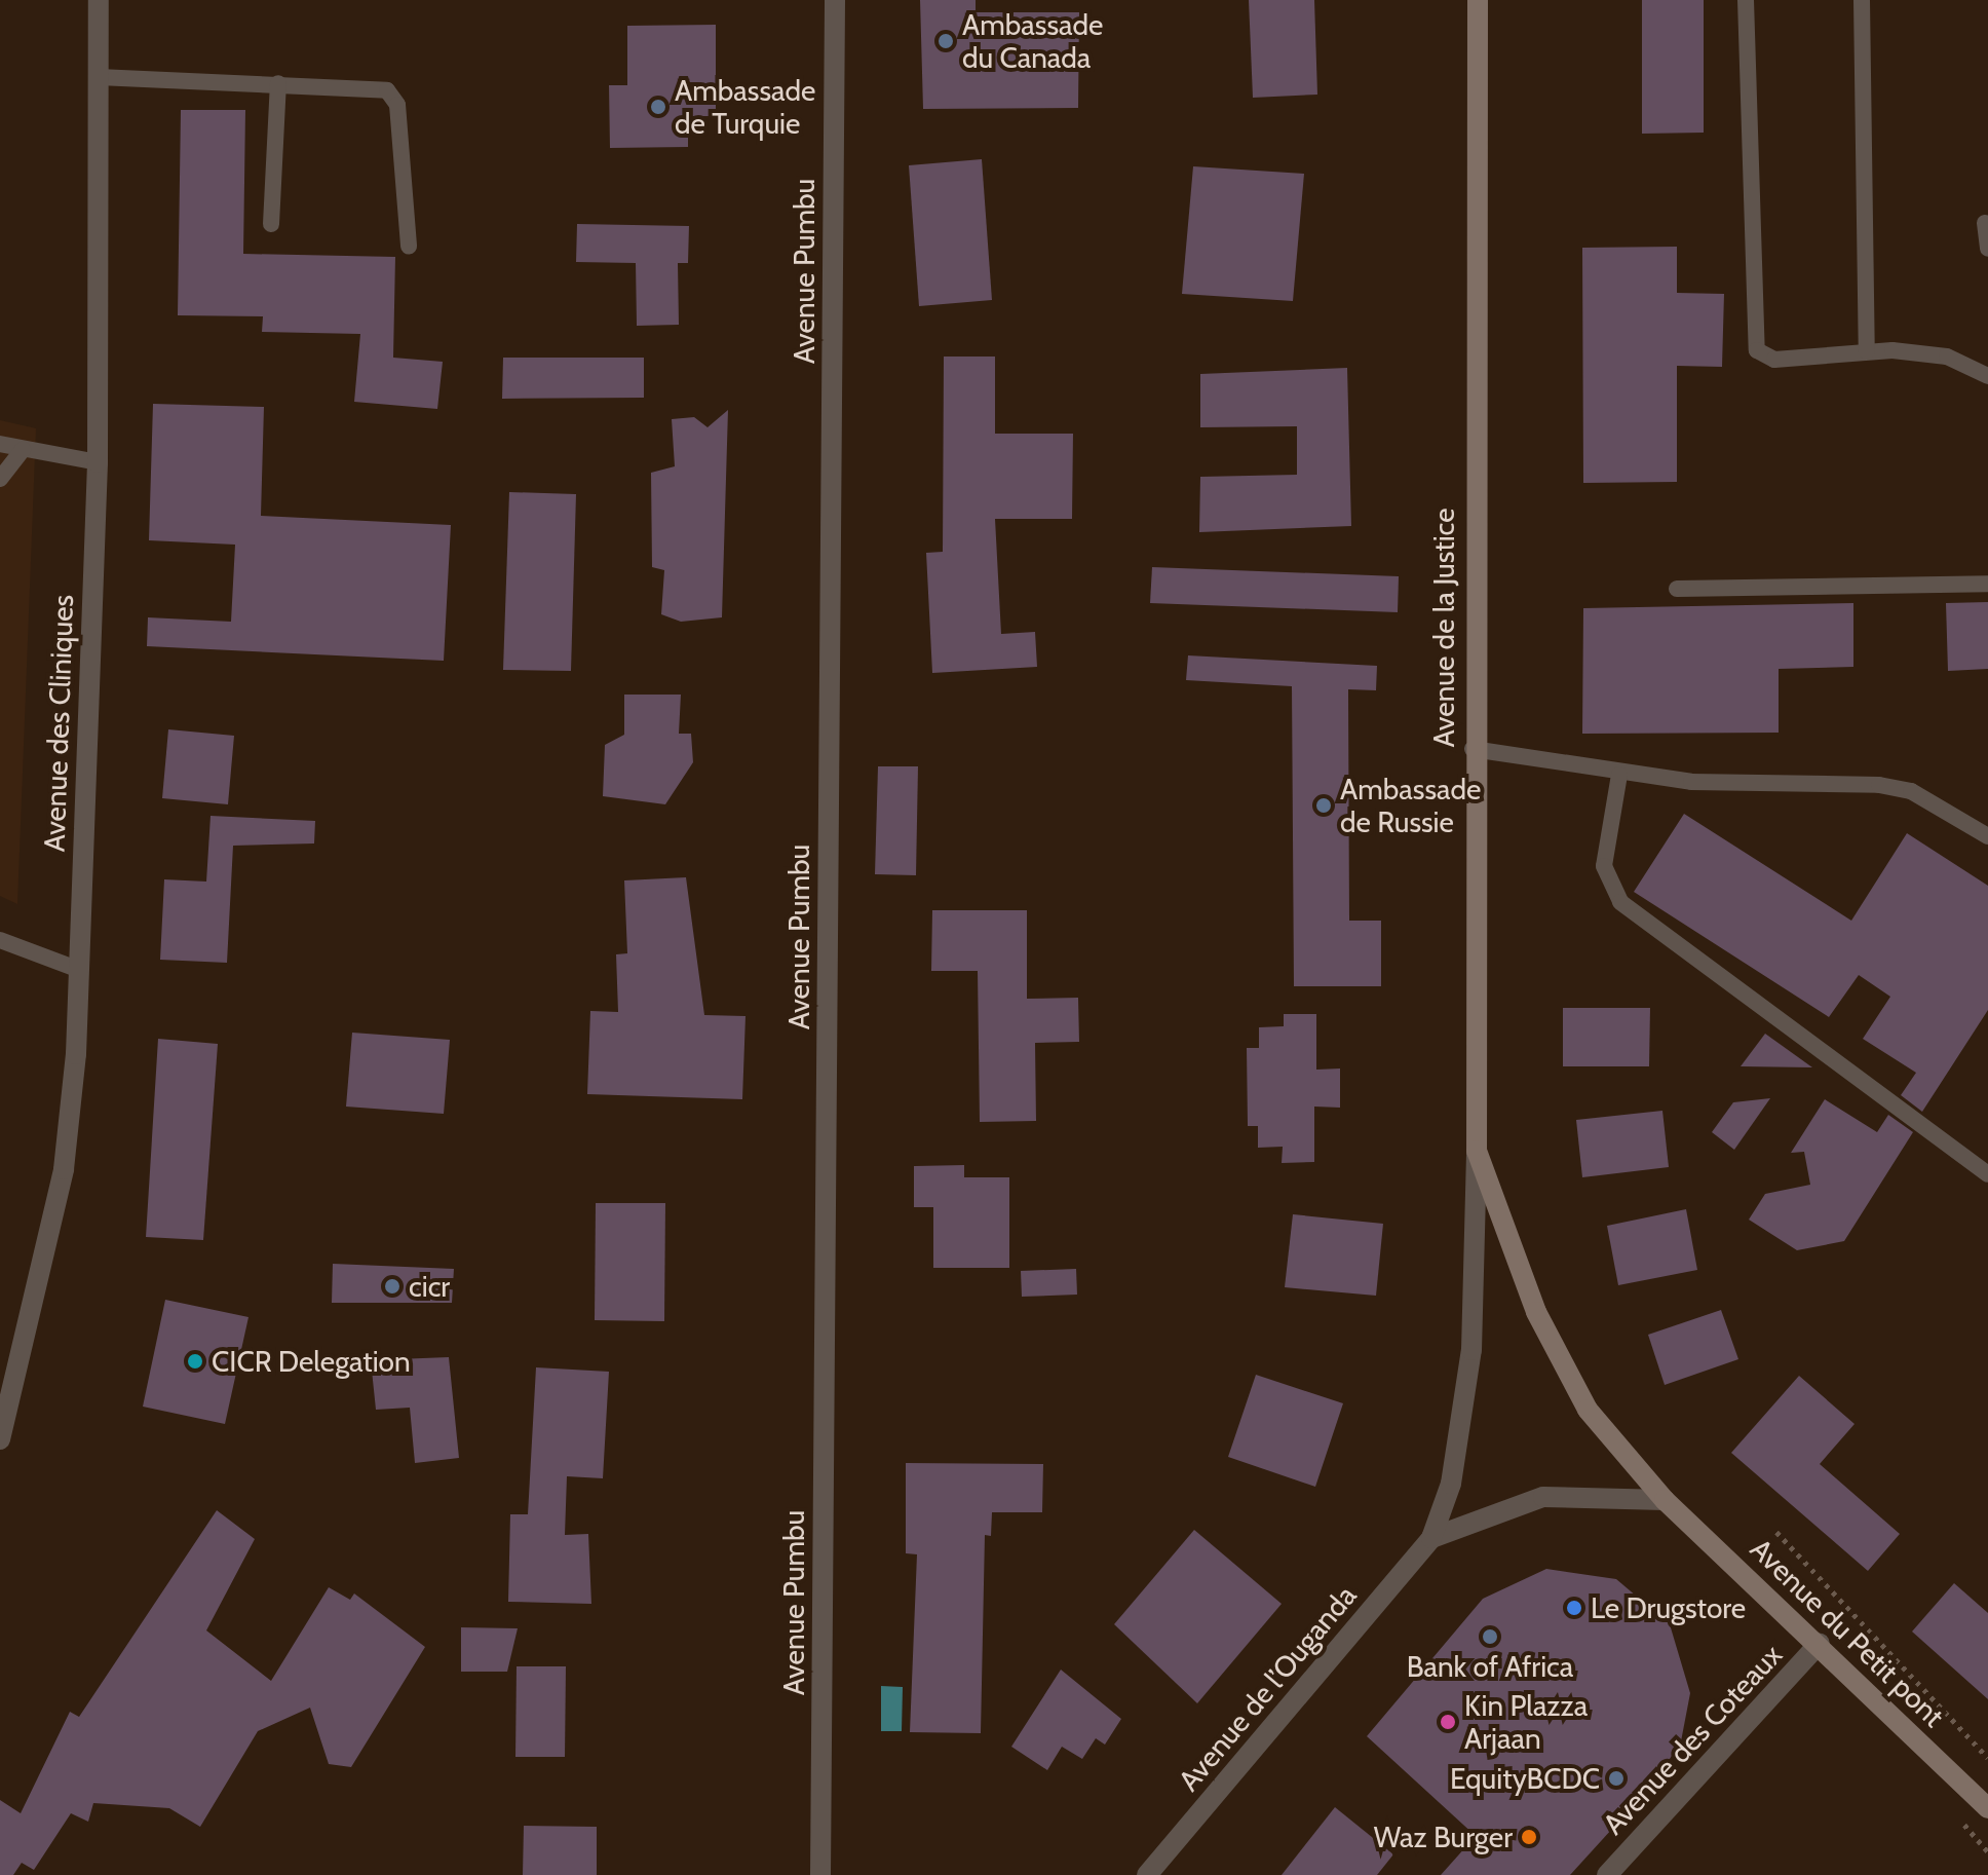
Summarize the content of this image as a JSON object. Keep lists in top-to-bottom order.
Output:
{
  "streets": {
    "main road": ["Avenue de la Justice", "Avenue du Petit pont"],
    "street": [
      "Avenue Pumbu",
      "Avenue des Cliniques",
      "Avenue de l’Ouganda",
      "Avenue des Coteaux"
    ]
  },
  "crossings": [
    ["Avenue de la Justice", "Avenue du Petit pont"],
    ["Avenue de la Justice", "Avenue de l’Ouganda"],
    ["Avenue du Petit pont", "Avenue de l’Ouganda"],
    ["Avenue du Petit pont", "Avenue des Coteaux"]
  ],
  "places": [
    "Ambassade du Canada",
    "Ambassade de Turquie",
    "Ambassade de Russie",
    "cicr",
    "CICR Delegation",
    "Le Drugstore",
    "Bank of Africa",
    "Kin Plazza Arjaan",
    "EquityBCDC",
    "Waz Burger"
  ]
}
